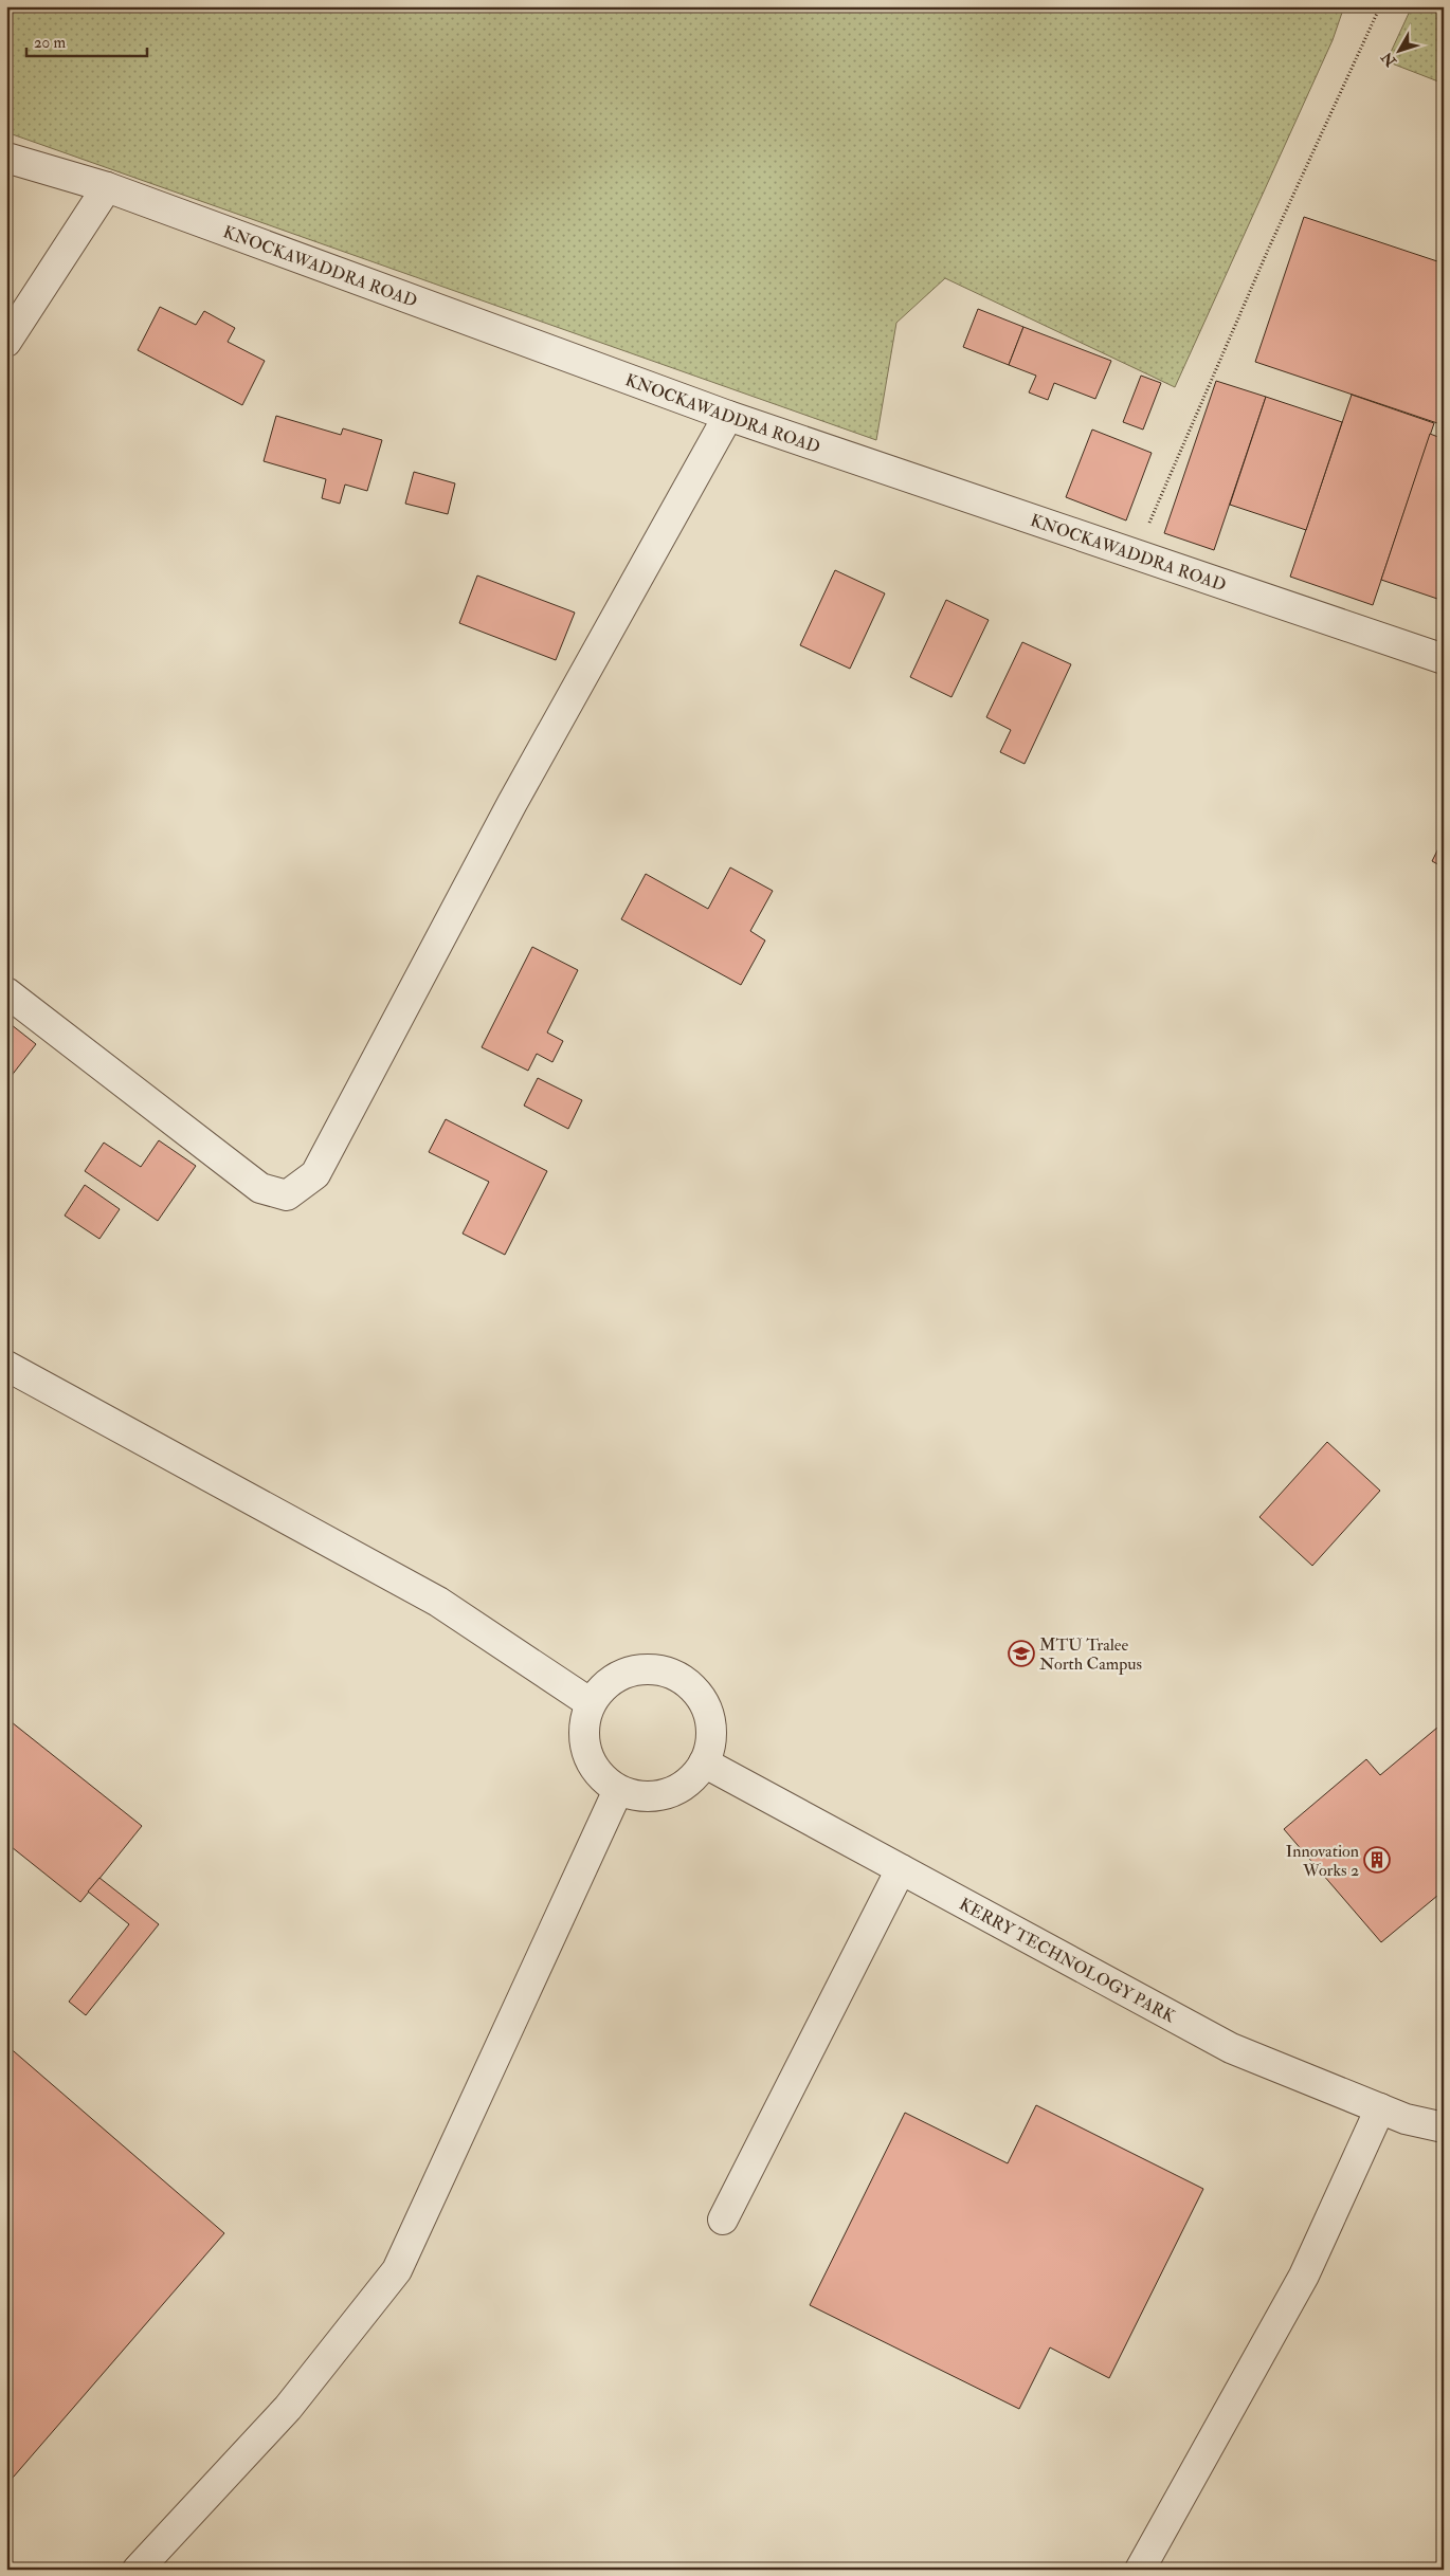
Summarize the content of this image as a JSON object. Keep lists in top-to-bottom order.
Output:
{
  "streets": {
    "street": ["KNOCKAWADDRA ROAD", "KERRY TECHNOLOGY PARK"]
  },
  "places": {
    "school or university": ["MTU Tralee North Campus"],
    "building": ["Innovation Works 2"]
  },
  "scale_bar": "20 m",
  "north": "bottom left"
}
